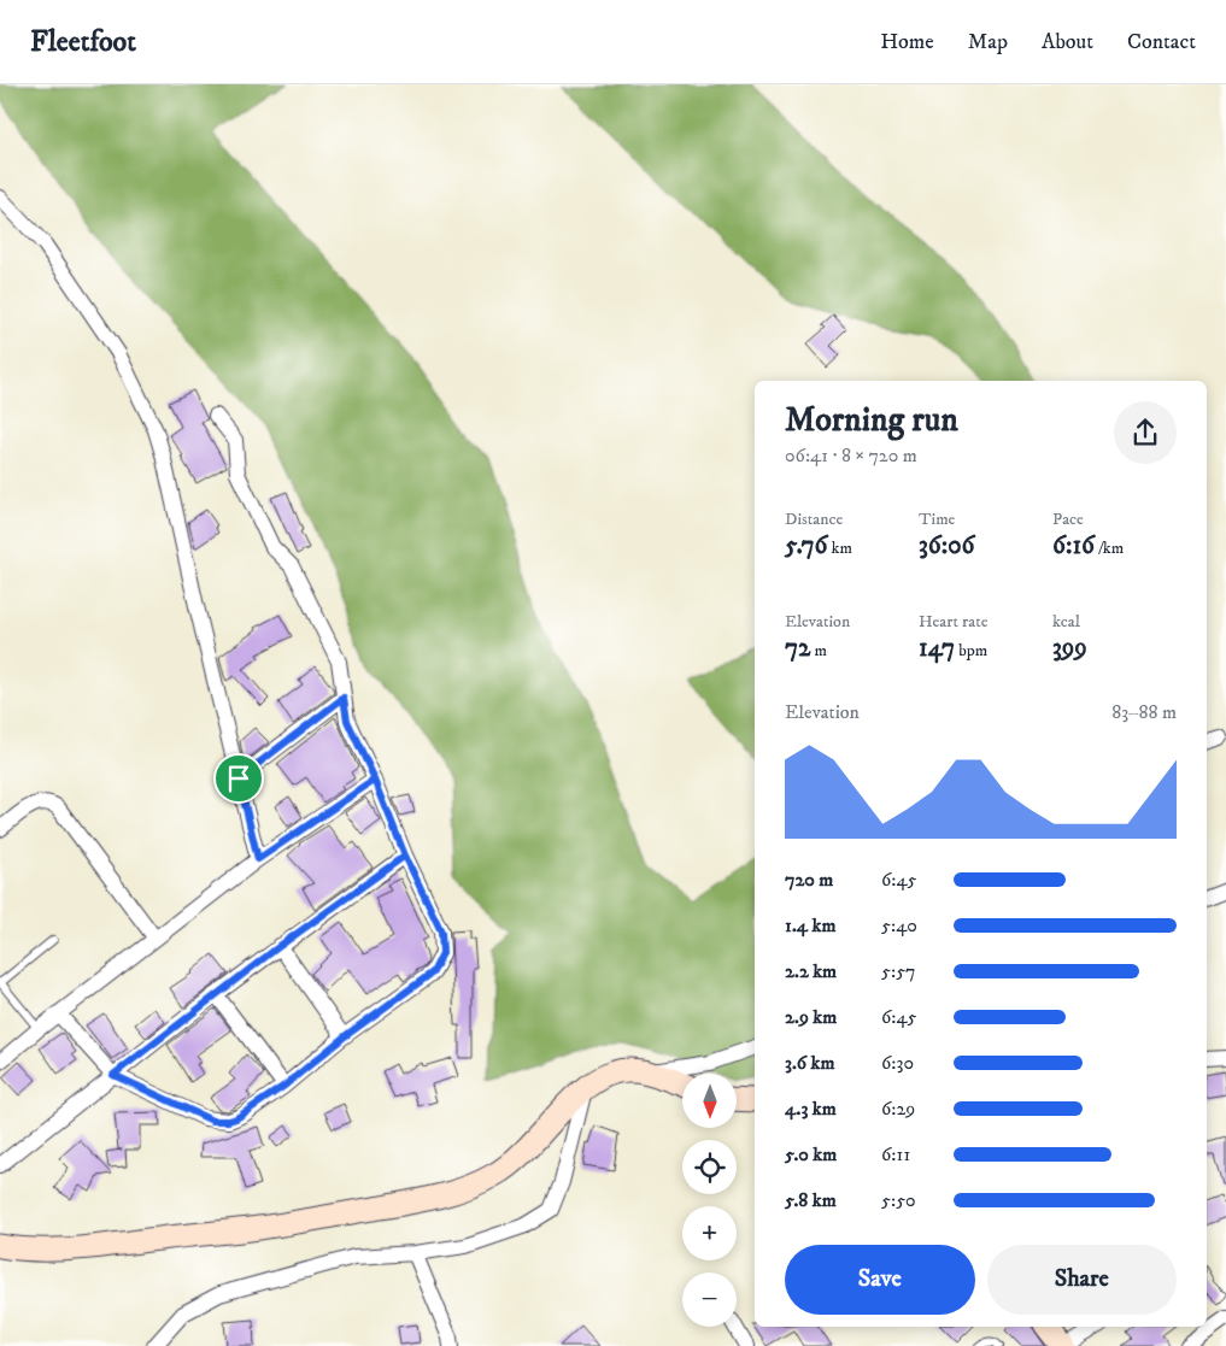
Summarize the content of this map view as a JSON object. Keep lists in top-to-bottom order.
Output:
{
  "north": "bottom",
  "page": {
    "header": "Fleetfoot",
    "nav": [
      "Home",
      "Map",
      "About",
      "Contact"
    ],
    "heading": ["Morning run", "06:41 · 8 × 720 m"],
    "stats": [
      ["Distance", "5.76 km"],
      ["Time", "36:06"],
      ["Pace", "6:16 /km"],
      ["Elevation", "72 m"],
      ["Heart rate", "147 bpm"],
      ["kcal", "399"]
    ],
    "chart": ["Elevation", "83–88 m"],
    "list": [
      {
        "name": "720 m",
        "note": "6:45"
      },
      {
        "name": "1.4 km",
        "note": "5:40"
      },
      {
        "name": "2.2 km",
        "note": "5:57"
      },
      {
        "name": "2.9 km",
        "note": "6:45"
      },
      {
        "name": "3.6 km",
        "note": "6:30"
      },
      {
        "name": "4.3 km",
        "note": "6:29"
      },
      {
        "name": "5.0 km",
        "note": "6:11"
      },
      {
        "name": "5.8 km",
        "note": "5:50"
      }
    ],
    "map_buttons": ["+", "−"],
    "buttons": ["Save", "Share"]
  }
}
